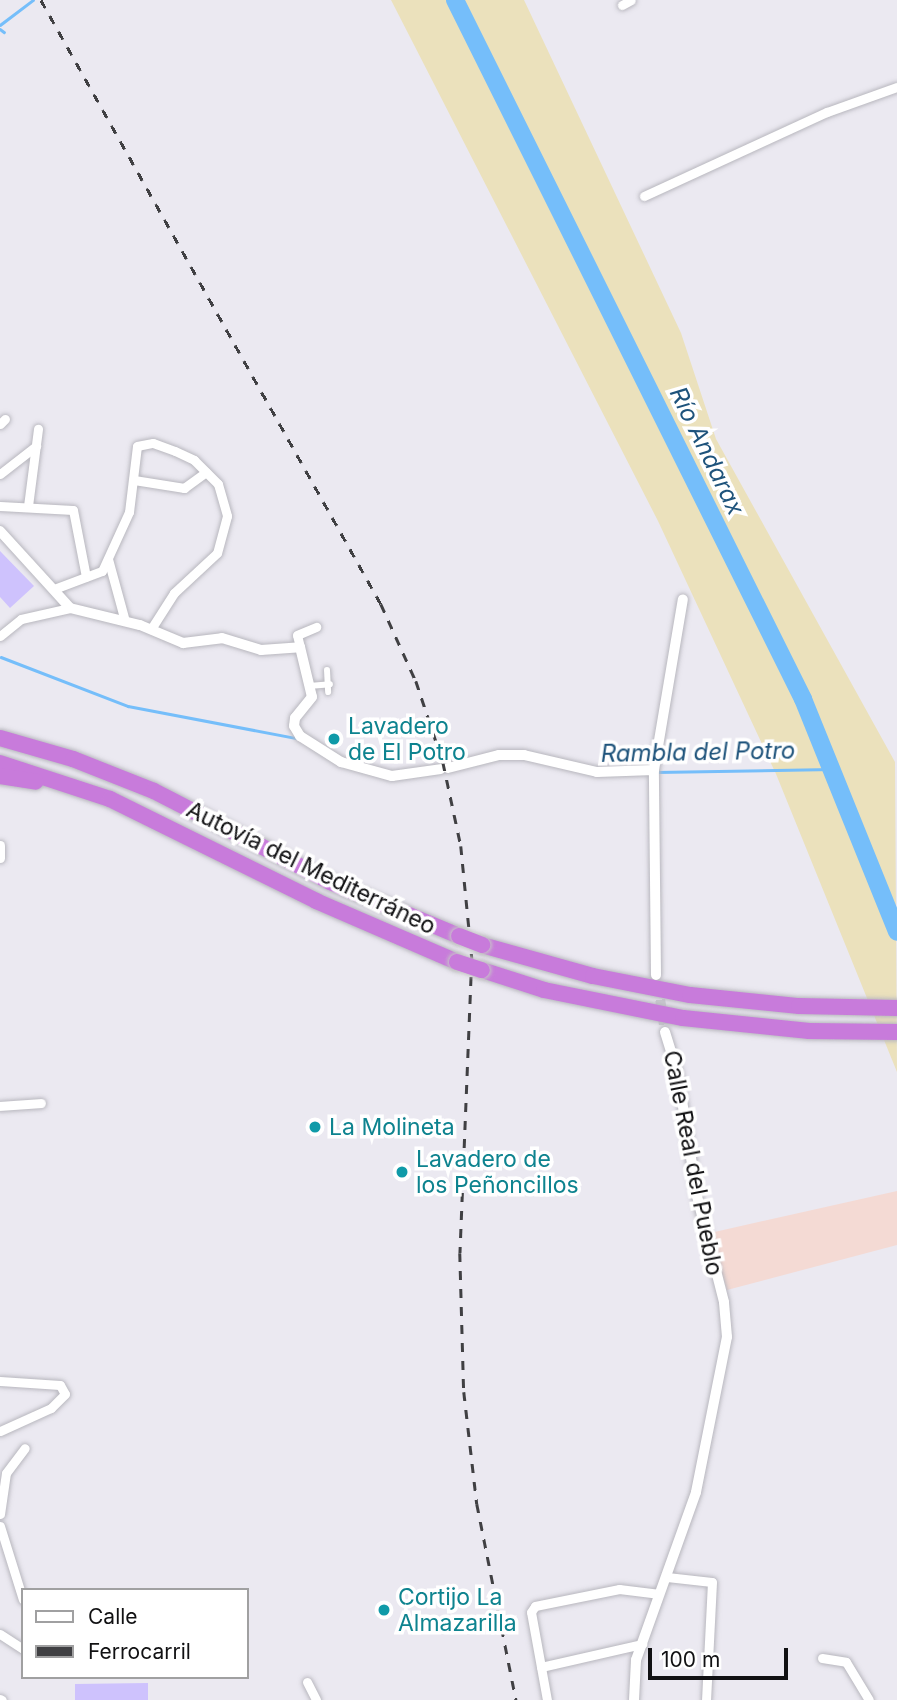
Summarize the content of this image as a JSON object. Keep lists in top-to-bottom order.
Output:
{
  "streets": {
    "highway": ["Autovía del Mediterráneo"],
    "street": ["Calle Real del Pueblo"]
  },
  "water": ["Río Andarax", "Rambla del Potro"],
  "places": [
    "Lavadero de El Potro",
    "La Molineta",
    "Lavadero de los Peñoncillos",
    "Cortijo La Almazarilla"
  ],
  "legend": ["Calle", "Ferrocarril"],
  "scale_bar": "100 m"
}
